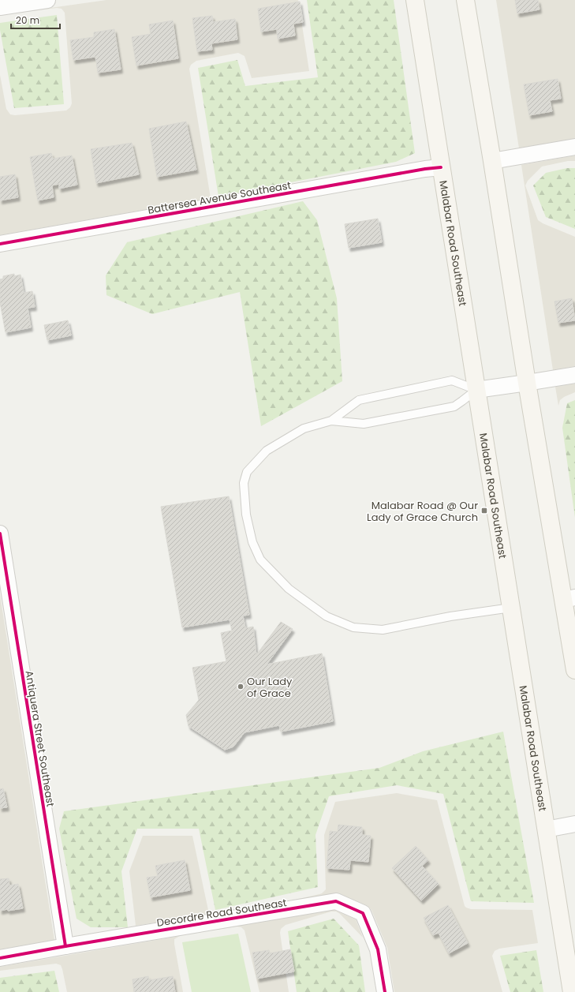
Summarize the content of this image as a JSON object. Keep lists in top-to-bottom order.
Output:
{
  "streets": {
    "main road": ["Malabar Road Southeast"],
    "street": ["Battersea Avenue Southeast", "Antiquera Street Southeast", "Decordre Road Southeast"]
  },
  "crossings": [
    ["Battersea Avenue Southeast", "Malabar Road Southeast"],
    ["Antiquera Street Southeast", "Decordre Road Southeast"]
  ],
  "places": {
    "transit": ["Malabar Road @ Our Lady of Grace Church"],
    "other": ["Our Lady of Grace"]
  },
  "scale_bar": "20 m"
}
